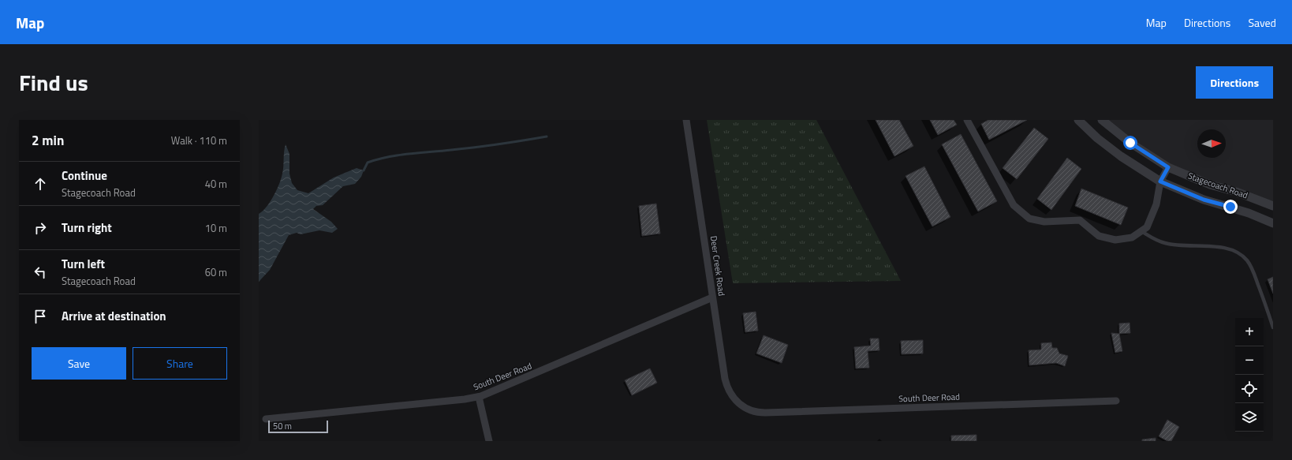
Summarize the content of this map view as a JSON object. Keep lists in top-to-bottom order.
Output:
{
  "streets": {
    "street": ["Stagecoach Road", "Deer Creek Road", "South Deer Road"]
  },
  "crossings": [
    ["Deer Creek Road", "South Deer Road"]
  ],
  "scale_bar": "50 m",
  "north": "right",
  "page": {
    "header": "Map",
    "nav": ["Map", "Directions", "Saved"],
    "title": "Find us",
    "buttons": [
      "Directions",
      ["Save", "Share"]
    ],
    "heading": ["2 min", "Walk · 110 m"],
    "list": [
      ["Continue", "Stagecoach Road", "40 m"],
      ["Turn right", "10 m"],
      ["Turn left", "Stagecoach Road", "60 m"],
      "Arrive at destination"
    ],
    "map_buttons": ["+", "−"],
    "scale": "50 m"
  }
}
